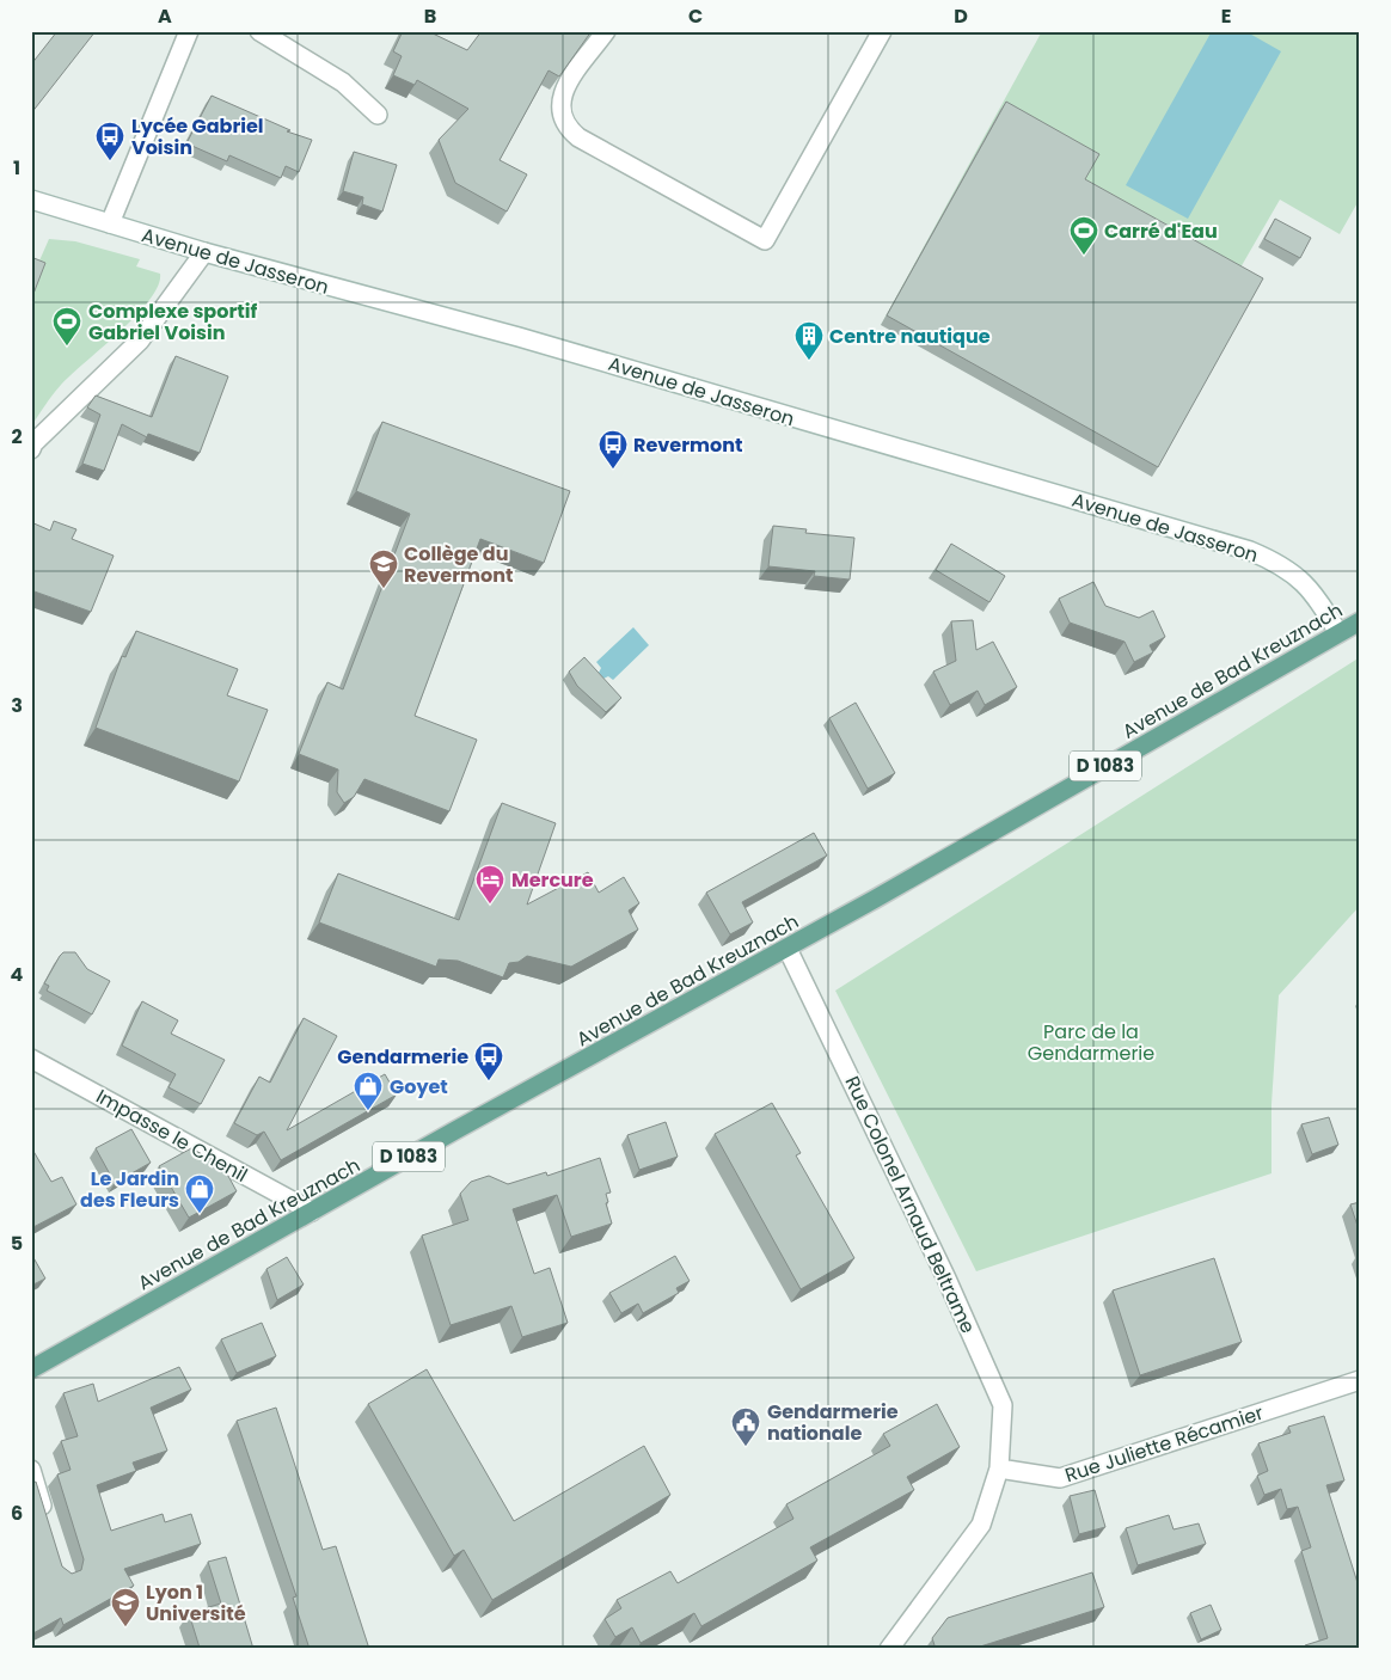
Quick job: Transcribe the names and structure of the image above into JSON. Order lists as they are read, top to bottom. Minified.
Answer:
{"streets":{"main road":["Avenue de Bad Kreuznach","D 1083"],"street":["Avenue de Jasseron","Impasse le Chenil","Rue Colonel Arnaud Beltrame","Rue Juliette Récamier"]},"crossings":[["Avenue de Jasseron","Avenue de Bad Kreuznach"],["Avenue de Bad Kreuznach","Impasse le Chenil"],["Avenue de Bad Kreuznach","Rue Colonel Arnaud Beltrame"],["Rue Colonel Arnaud Beltrame","Rue Juliette Récamier"]],"parks":["Parc de la Gendarmerie"],"places":{"bus stop":["Lycée Gabriel Voisin","Revermont","Gendarmerie"],"sports":["Carré d'Eau","Complexe sportif Gabriel Voisin"],"building":["Centre nautique"],"school or university":["Collège du Revermont","Lyon 1 Université"],"hotel":["Mercure"],"shop":["Goyet","Le Jardin des Fleurs"],"public building":["Gendarmerie nationale"]},"grid":{"columns":["A","B","C","D","E"],"rows":["1","2","3","4","5","6"]}}
